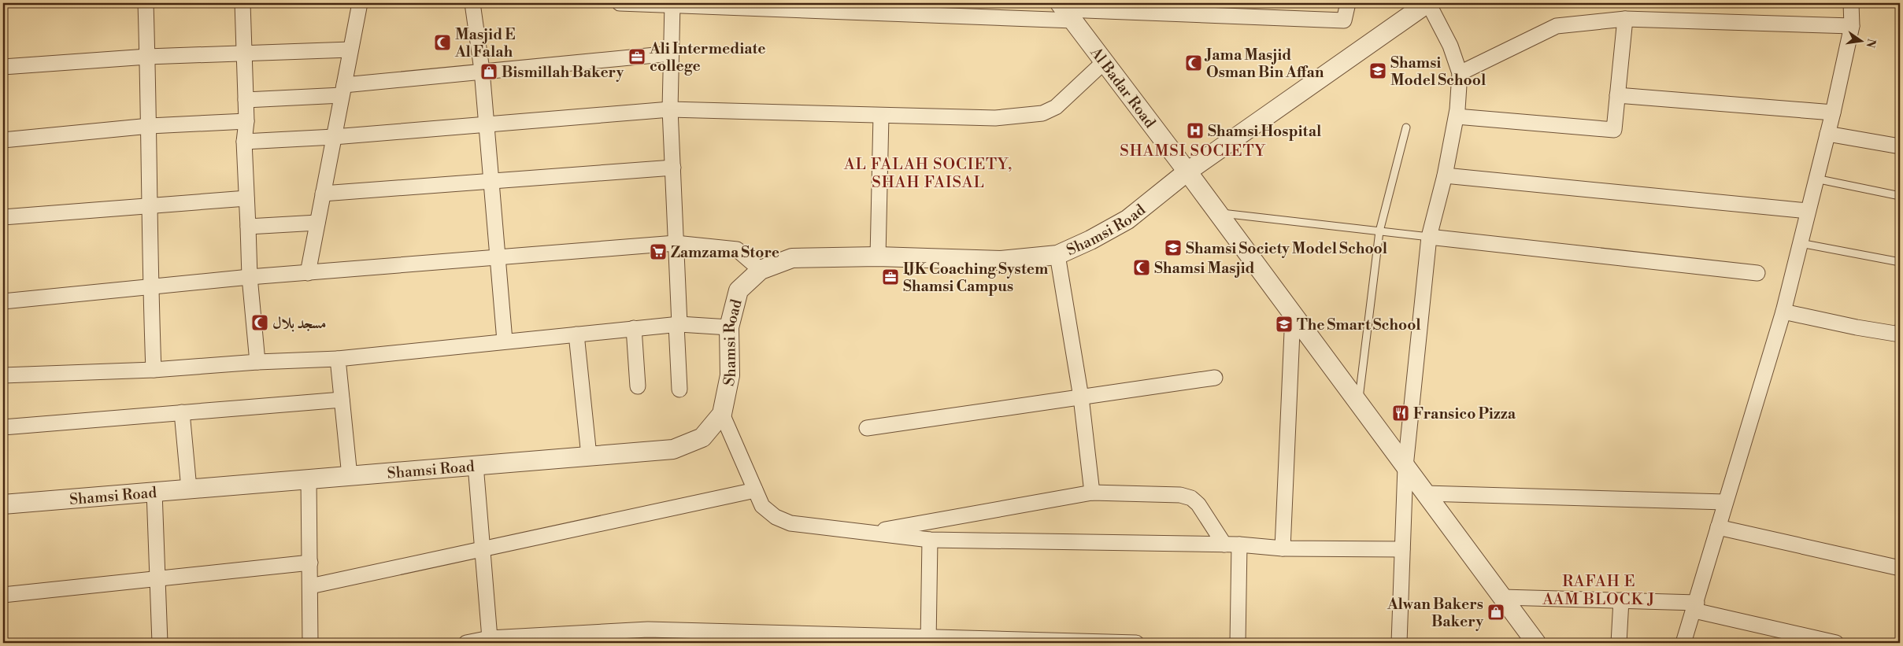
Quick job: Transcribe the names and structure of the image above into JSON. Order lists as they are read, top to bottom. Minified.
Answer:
{"streets":{"street":["Al Badar Road","Shamsi Road"]},"crossings":[["Al Badar Road","Shamsi Road"]],"districts":["SHAMSI SOCIETY","AL FALAH SOCIETY, SHAH FAISAL","RAFAH E AAM BLOCK J"],"places":{"mosque":["Masjid E Al Falah","Jama Masjid Osman Bin Affan","Shamsi Masjid","مسجد بلال"],"office":["Ali Intermediate college","IJK Coaching System Shamsi Campus"],"school or university":["Shamsi Model School","Shamsi Society Model School","The Smart School"],"shop":["Bismillah Bakery","Alwan Bakers Bakery"],"hospital":["Shamsi Hospital"],"supermarket":["Zamzama Store"],"restaurant":["Fransico Pizza"]},"north":"right"}
